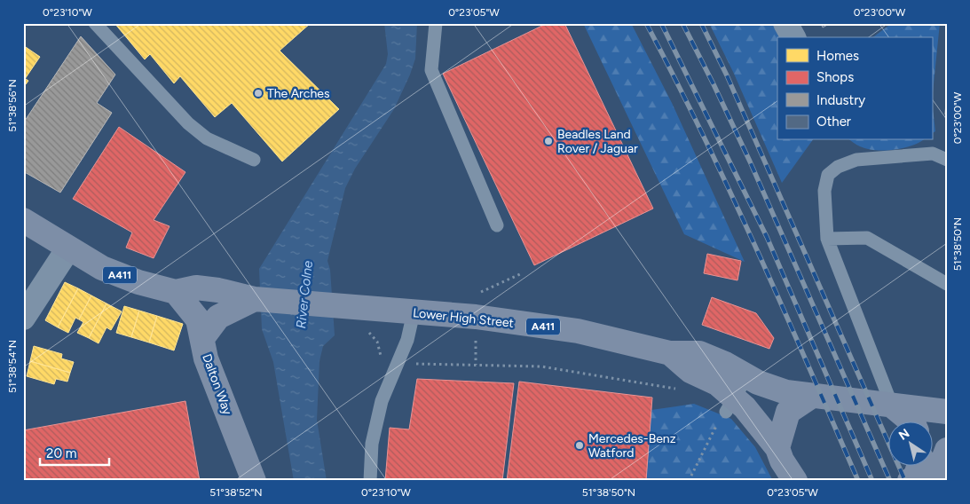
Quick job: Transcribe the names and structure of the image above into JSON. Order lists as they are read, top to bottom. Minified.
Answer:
{"streets":{"main road":["A411","Lower High Street","Dalton Way"]},"crossings":[["Lower High Street","Dalton Way"]],"water":["River Colne"],"places":["The Arches","Beadles Land Rover / Jaguar","Mercedes-Benz Watford"],"legend":["Homes","Shops","Industry","Other"],"scale_bar":"20 m","north":"top left","coordinates":["0°23'10\"W","0°23'05\"W","0°23'00\"W","51°38'56\"N","51°38'50\"N","51°38'54\"N","51°38'52\"N"]}
